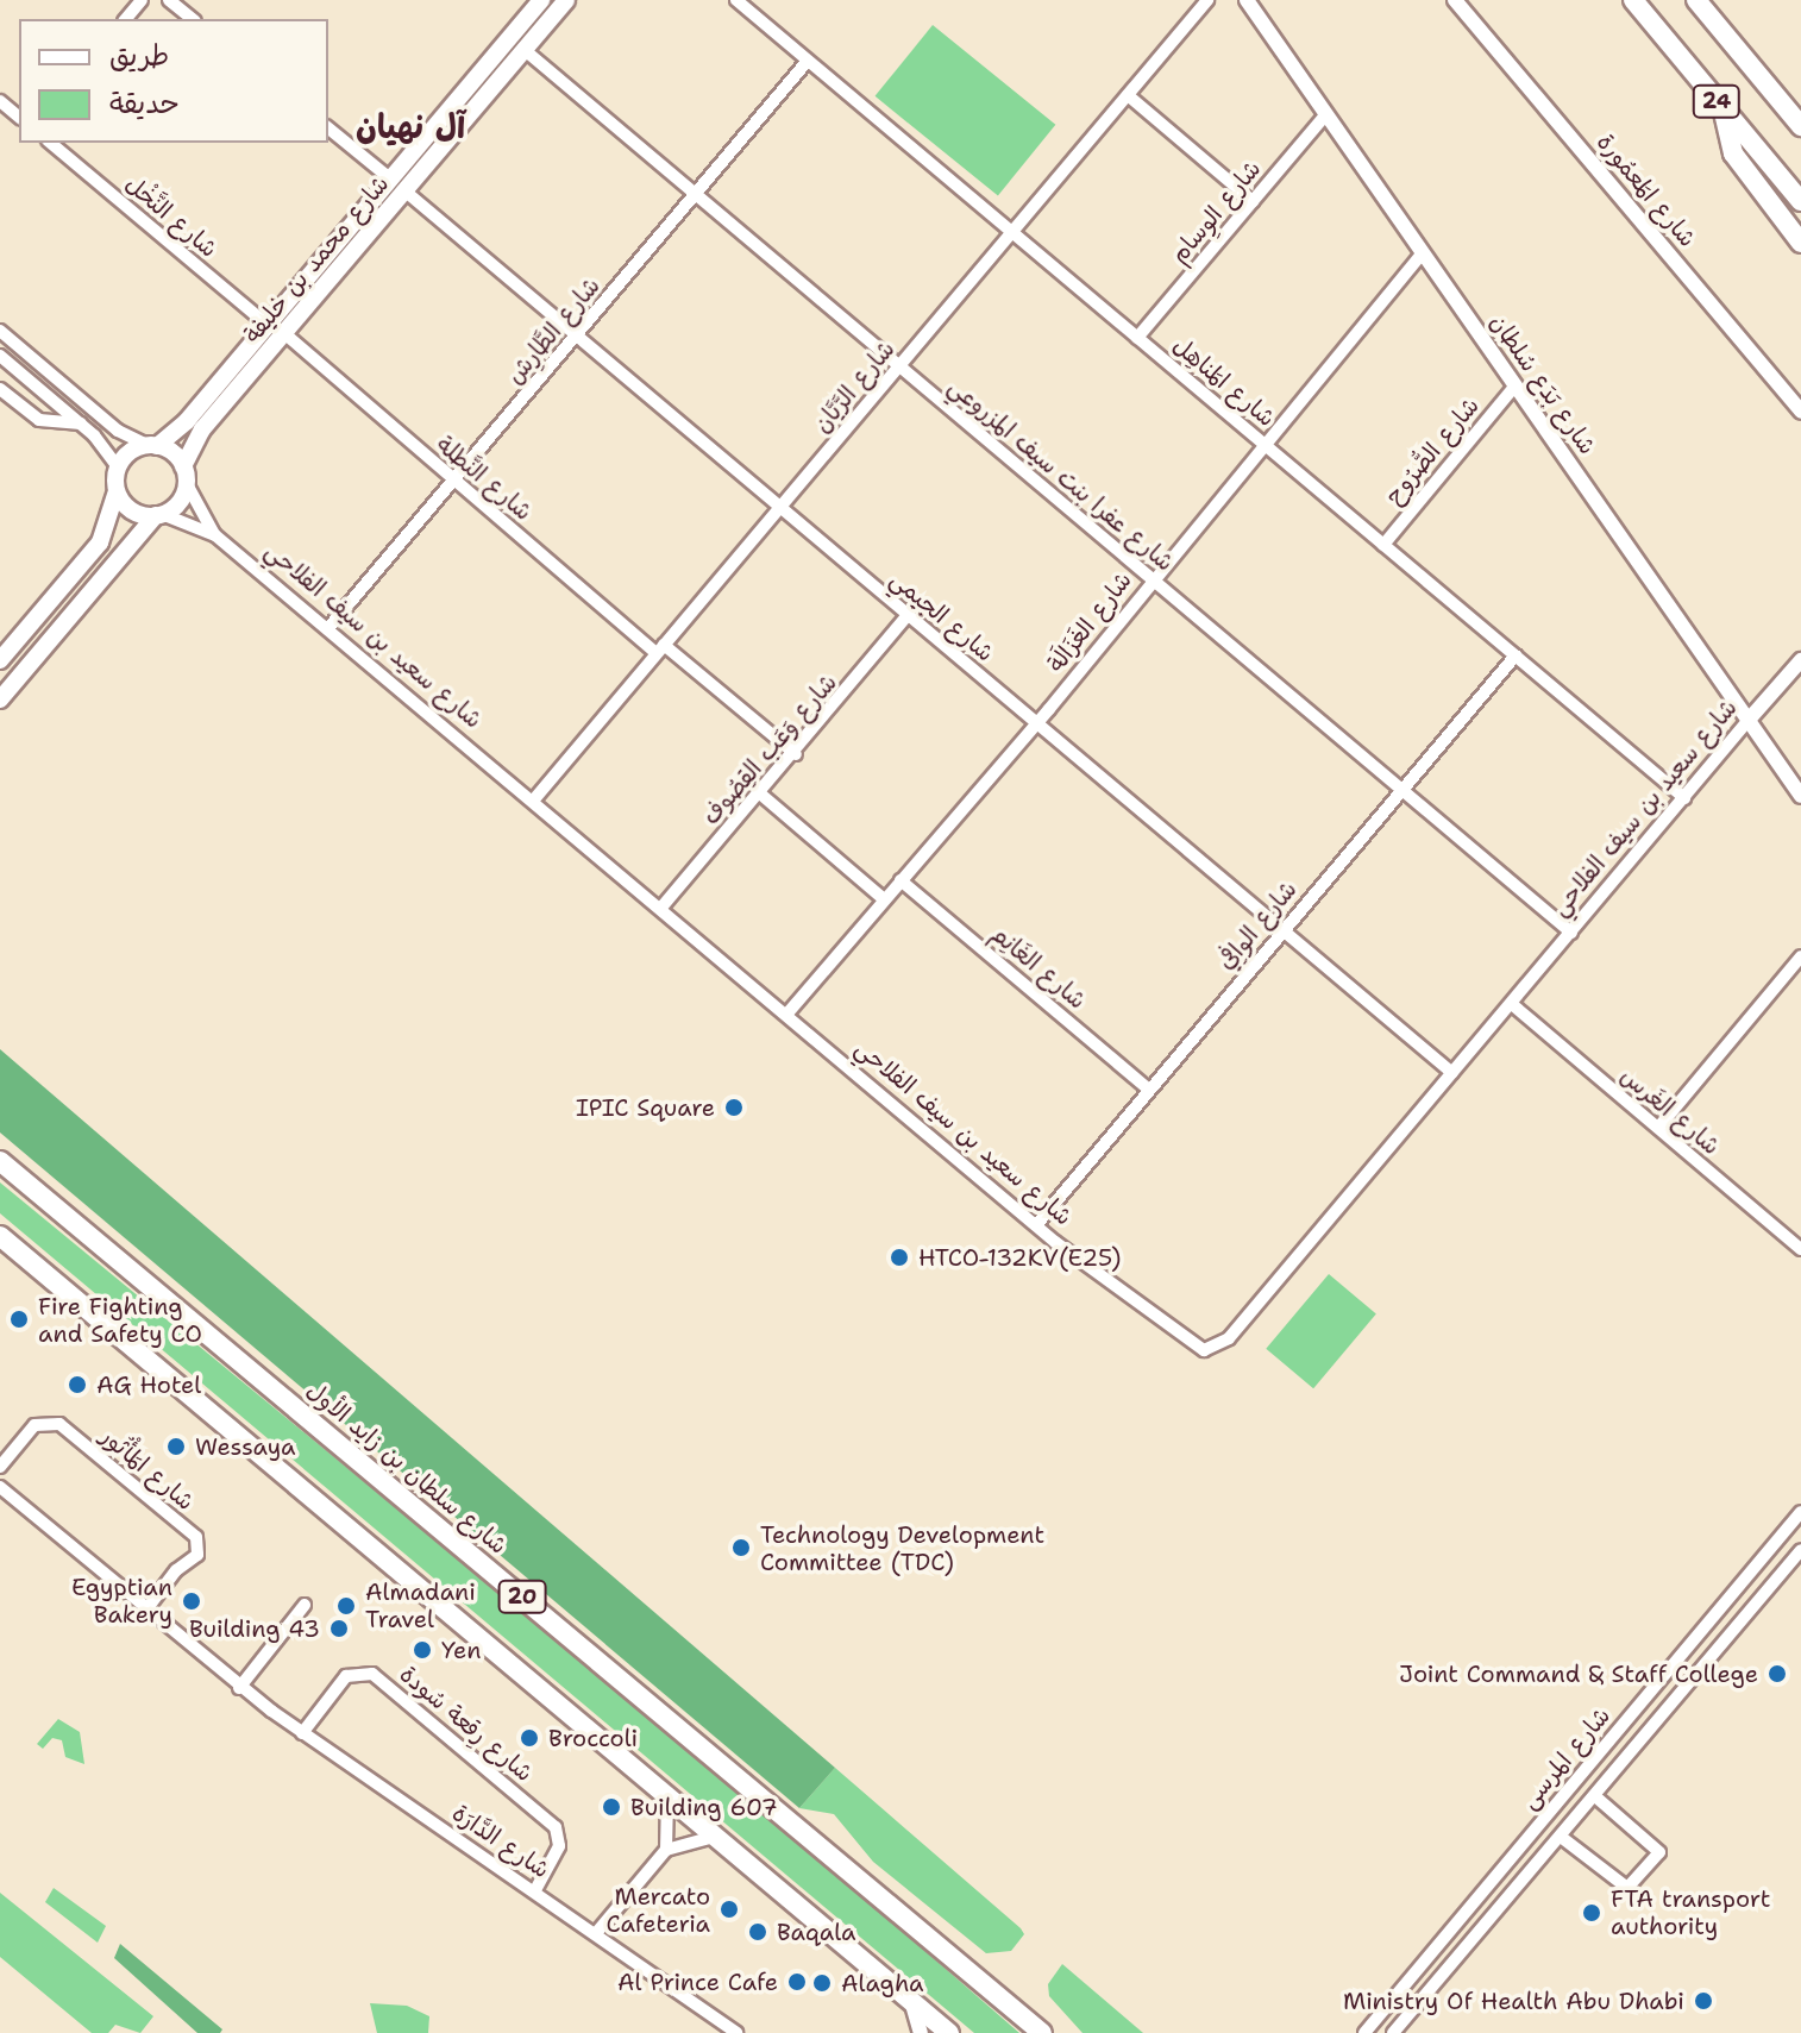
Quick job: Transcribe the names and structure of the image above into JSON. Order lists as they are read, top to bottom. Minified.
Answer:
{"streets":{"main road":["24","شارع محمد بن خليفة","شارع سلطان بن زايد الأول","20"],"street":["شارع المَعمُورة","شارع الوِسام","شارع النَّخْل","شارع الطَّارِش","شارع المَناهِل","شارع بَدَع سُلطان","شارع الرَّيَّان","شارع الصُّرُوح","شارع عفرا بنت سيف المزروعي","شارع النَّطلة","شارع الجيمي","شارع الغَزَالَة","شارع سعيد بن سيف الفلاحي","شارع وَعَب القِصُوف","شارع الوافِي","شارع الغَانِم","شارع الغَرس","شارع المَأْثُور","شارع رِقعة سُودة","شارع المرسى","شارع الدَّارَة"]},"crossings":[["شارع الوِسام","شارع المَناهِل"],["شارع الوِسام","شارع بَدَع سُلطان"],["شارع النَّخْل","شارع محمد بن خليفة"],["شارع محمد بن خليفة","شارع عفرا بنت سيف المزروعي"],["شارع محمد بن خليفة","شارع النَّطلة"],["شارع محمد بن خليفة","شارع الجيمي"],["شارع محمد بن خليفة","شارع سعيد بن سيف الفلاحي"],["شارع الطَّارِش","شارع المَناهِل"],["شارع الطَّارِش","شارع عفرا بنت سيف المزروعي"],["شارع الطَّارِش","شارع النَّطلة"],["شارع الطَّارِش","شارع الجيمي"],["شارع الطَّارِش","شارع سعيد بن سيف الفلاحي"],["شارع المَناهِل","شارع الرَّيَّان"],["شارع المَناهِل","شارع الصُّرُوح"],["شارع المَناهِل","شارع الغَزَالَة"],["شارع المَناهِل","شارع سعيد بن سيف الفلاحي"],["شارع المَناهِل","شارع الوافِي"],["شارع بَدَع سُلطان","شارع الصُّرُوح"],["شارع بَدَع سُلطان","شارع الغَزَالَة"],["شارع بَدَع سُلطان","شارع سعيد بن سيف الفلاحي"],["شارع الرَّيَّان","شارع عفرا بنت سيف المزروعي"],["شارع الرَّيَّان","شارع النَّطلة"],["شارع الرَّيَّان","شارع الجيمي"],["شارع الرَّيَّان","شارع سعيد بن سيف الفلاحي"],["شارع عفرا بنت سيف المزروعي","شارع الغَزَالَة"],["شارع عفرا بنت سيف المزروعي","شارع سعيد بن سيف الفلاحي"],["شارع عفرا بنت سيف المزروعي","شارع الوافِي"],["شارع النَّطلة","شارع وَعَب القِصُوف"],["شارع الجيمي","شارع الغَزَالَة"],["شارع الجيمي","شارع سعيد بن سيف الفلاحي"],["شارع الجيمي","شارع وَعَب القِصُوف"],["شارع الجيمي","شارع الوافِي"],["شارع الغَزَالَة","شارع سعيد بن سيف الفلاحي"],["شارع الغَزَالَة","شارع الغَانِم"],["شارع سعيد بن سيف الفلاحي","شارع وَعَب القِصُوف"],["شارع سعيد بن سيف الفلاحي","شارع الوافِي"],["شارع سعيد بن سيف الفلاحي","شارع الغَرس"],["شارع الوافِي","شارع الغَانِم"],["شارع المَأْثُور","شارع الدَّارَة"],["شارع رِقعة سُودة","شارع الدَّارَة"]],"districts":["آل نهيان"],"places":["IPIC Square","HTCO-132KV(E25)","Fire Fighting and Safety CO","AG Hotel","Wessaya","Technology Development Committee (TDC)","Egyptian Bakery","Almadani Travel","Building 43","Yen","Joint Command & Staff College","Broccoli","Building 607","Mercato Cafeteria","FTA transport authority","Baqala","Al Prince Cafe","Alagha","Ministry Of Health Abu Dhabi"],"legend":["طريق","حديقة"]}
